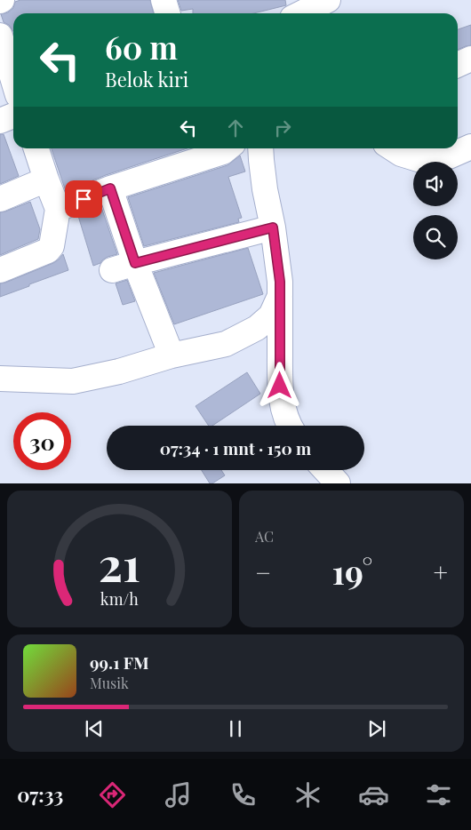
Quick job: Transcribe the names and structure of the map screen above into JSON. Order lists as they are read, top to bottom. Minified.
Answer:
{"page":{"turn":["60 m","Belok kiri"],"limit":"30","trip":"07:34 · 1 mnt · 150 m","tile":"AC","heat":["−","19°","+"],"song":["99.1 FM","Musik"],"tabs":"07:33","gauge":["21","km/h"]}}
